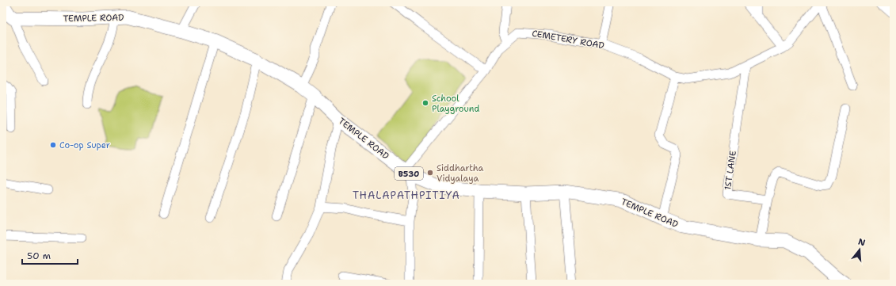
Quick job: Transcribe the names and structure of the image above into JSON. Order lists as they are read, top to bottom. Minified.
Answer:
{"streets":{"main road":["TEMPLE ROAD","B530"],"street":["CEMETERY ROAD","1ST LANE"]},"crossings":[["TEMPLE ROAD","CEMETERY ROAD"],["CEMETERY ROAD","1ST LANE"]],"districts":["THALAPATHPITIYA"],"places":["School Playground","Co-op Super","Siddhartha Vidyalaya"],"scale_bar":"50 m","north":"top"}
